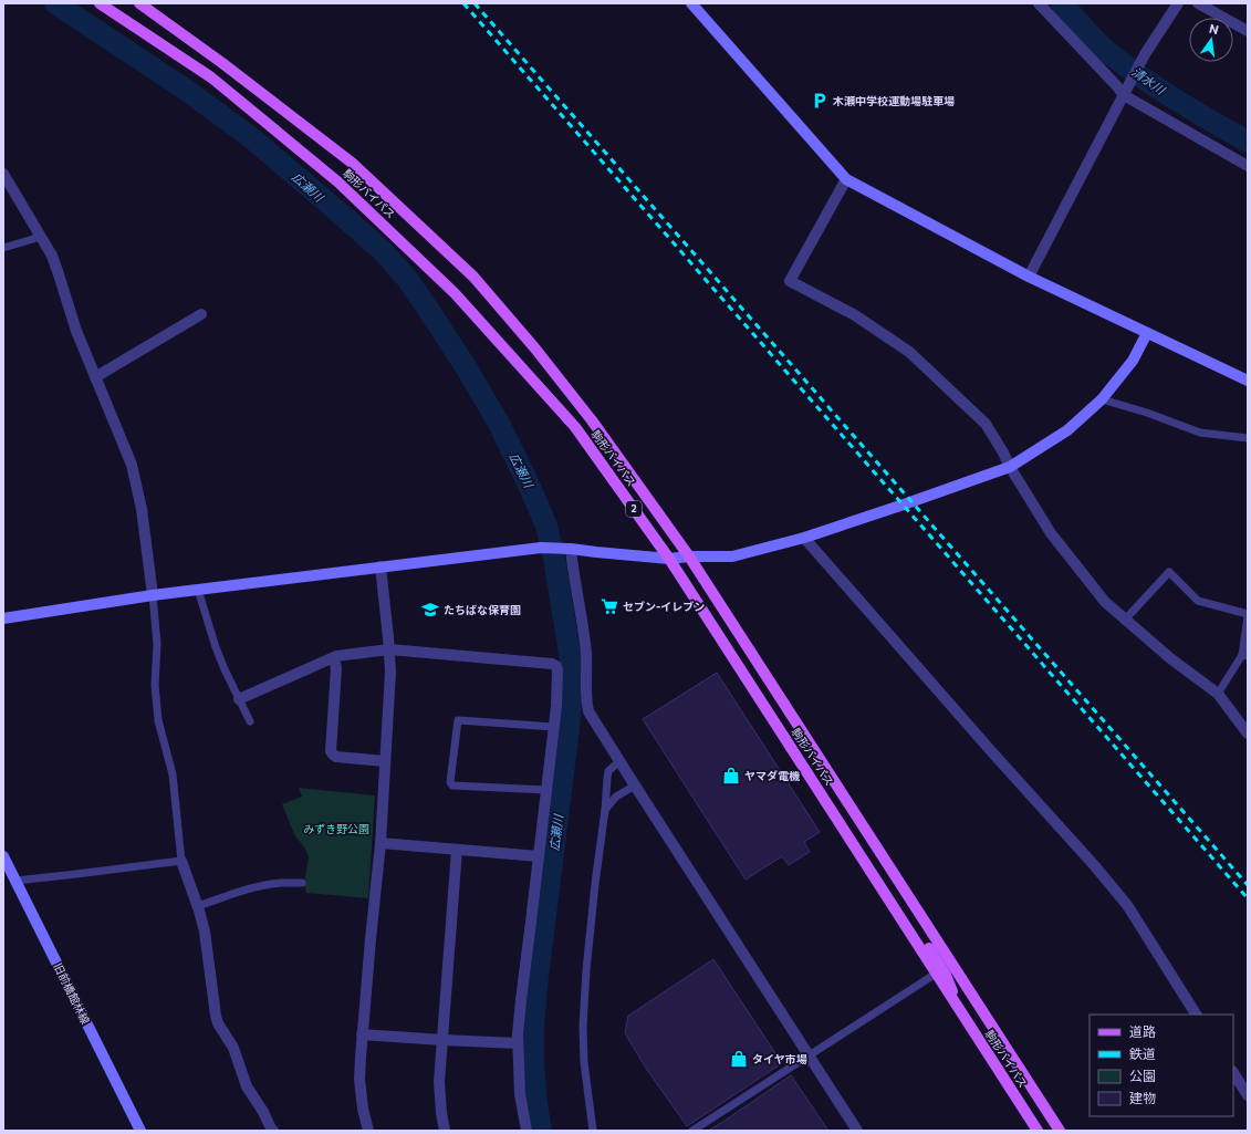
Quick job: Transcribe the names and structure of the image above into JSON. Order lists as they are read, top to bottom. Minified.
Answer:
{"streets":{"main road":["駒形バイパス","2"],"street":["旧前橋館林線"]},"water":["清水川","広瀬川"],"parks":["みずき野公園"],"places":{"parking":["木瀬中学校運動場駐車場"],"supermarket":["セブン-イレブン"],"school or university":["たちばな保育園"],"shop":["ヤマダ電機","タイヤ市場"]},"legend":["道路","鉄道","公園","建物"],"north":"top"}
